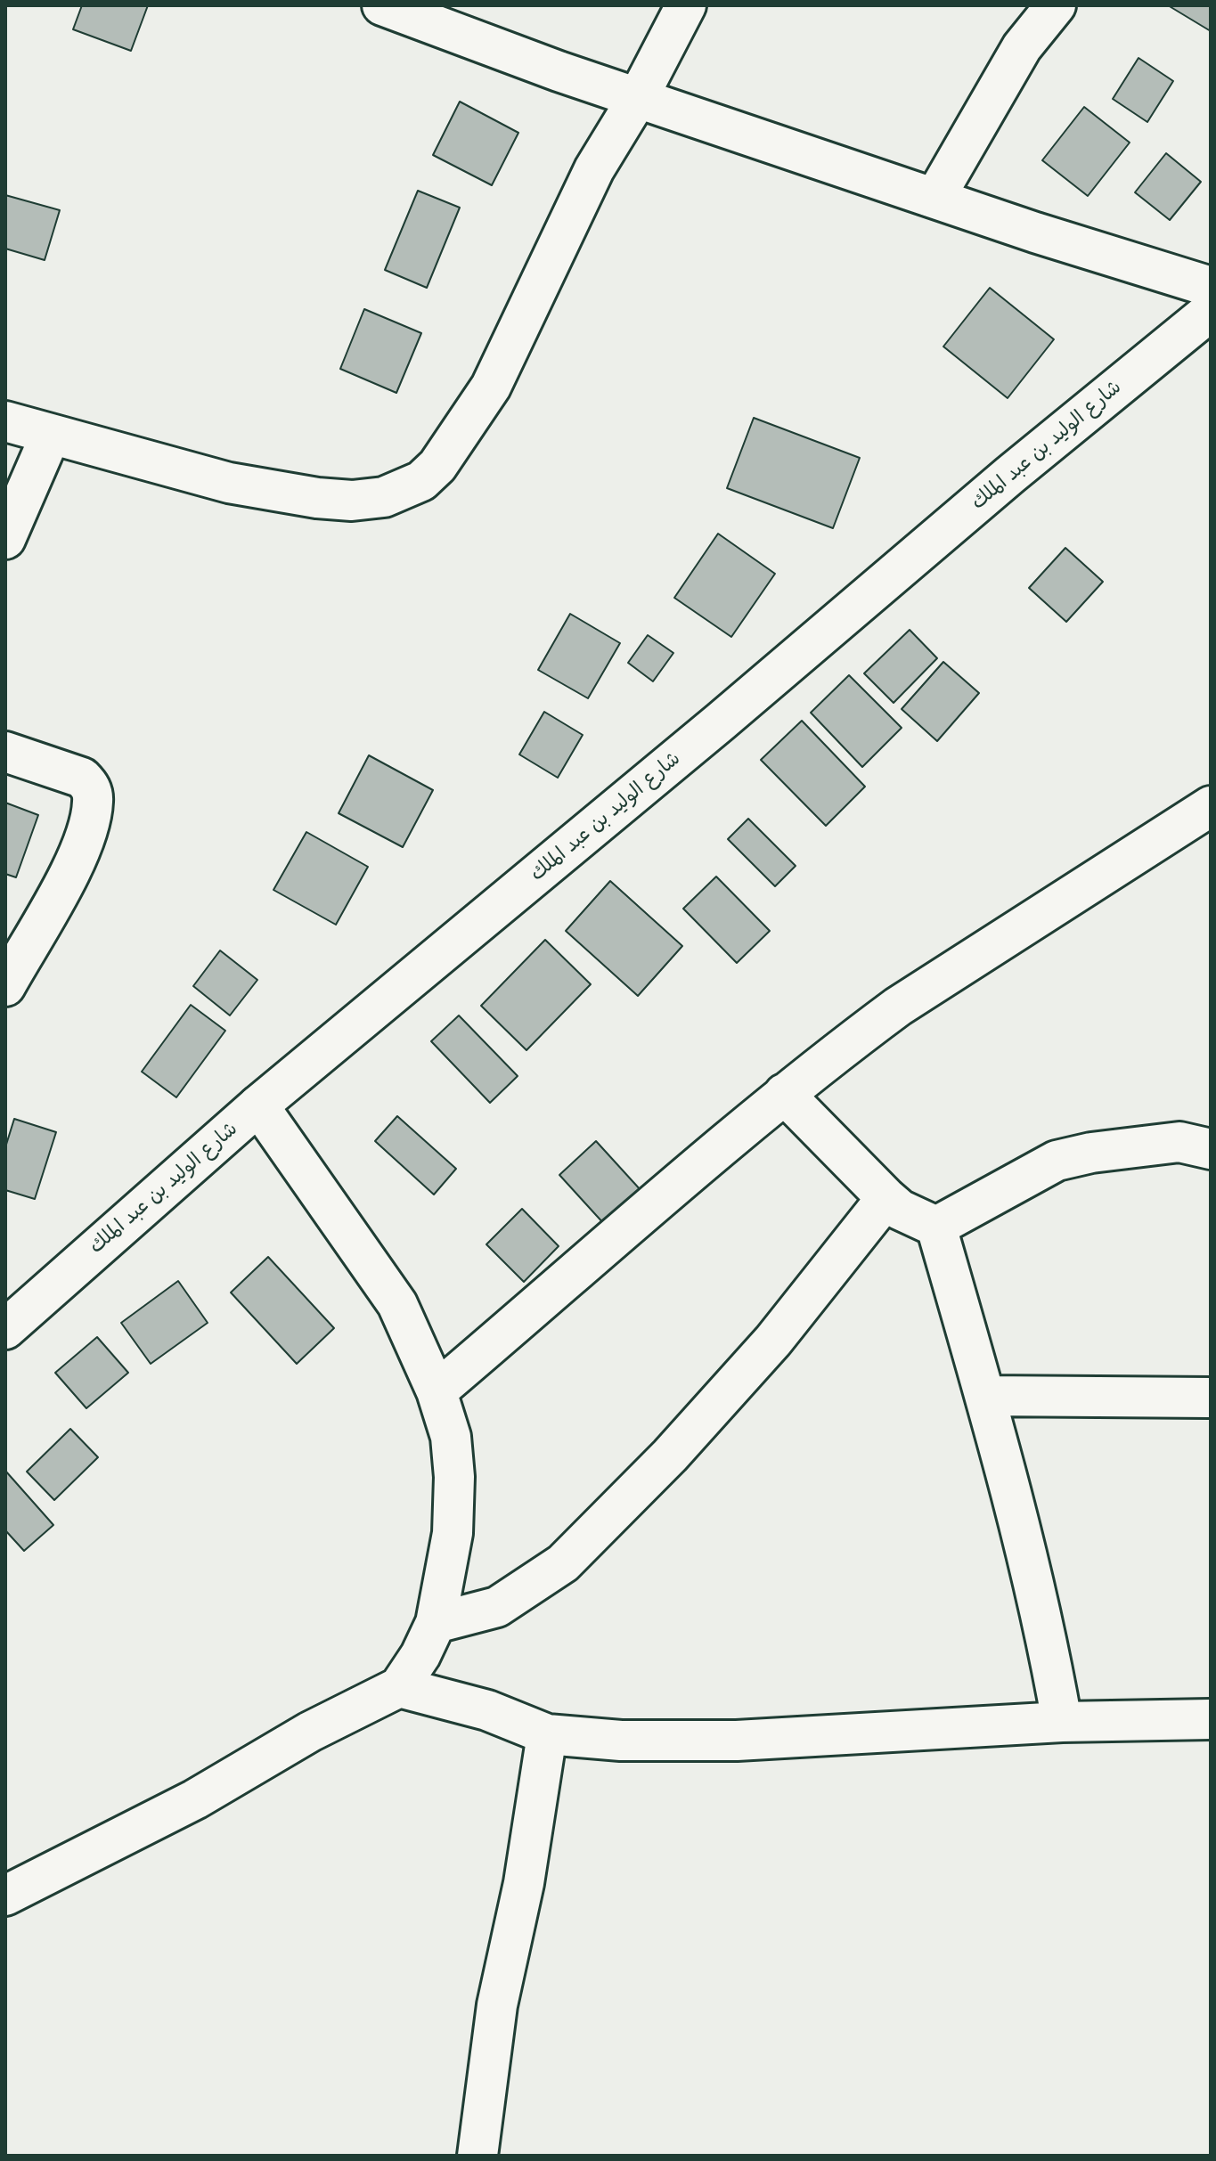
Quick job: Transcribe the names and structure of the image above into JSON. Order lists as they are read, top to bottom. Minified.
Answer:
{"streets":{"street":["شارع الوليد بن عبد الملك"]}}
